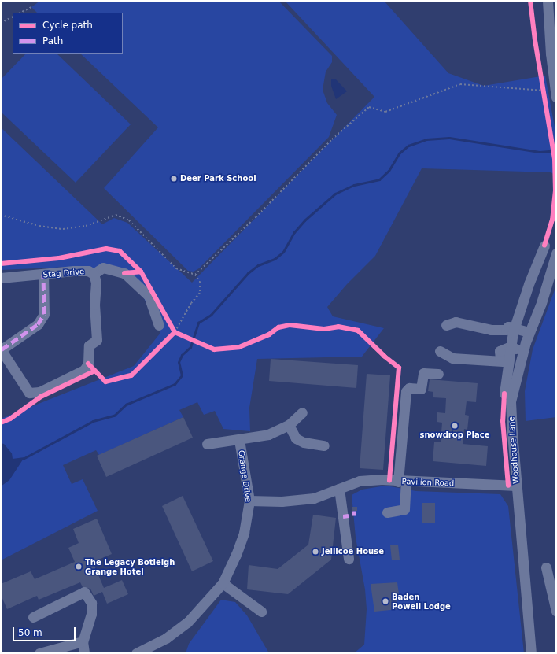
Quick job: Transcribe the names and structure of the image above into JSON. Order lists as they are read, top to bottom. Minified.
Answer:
{"streets":{"street":["Stag Drive","Woodhouse Lane","Grange Drive","Pavilion Road"]},"crossings":[["Woodhouse Lane","Pavilion Road"],["Grange Drive","Pavilion Road"]],"places":["Deer Park School","snowdrop Place","Jellicoe House","The Legacy Botleigh Grange Hotel","Baden Powell Lodge"],"legend":["Cycle path","Path"],"scale_bar":"50 m"}
